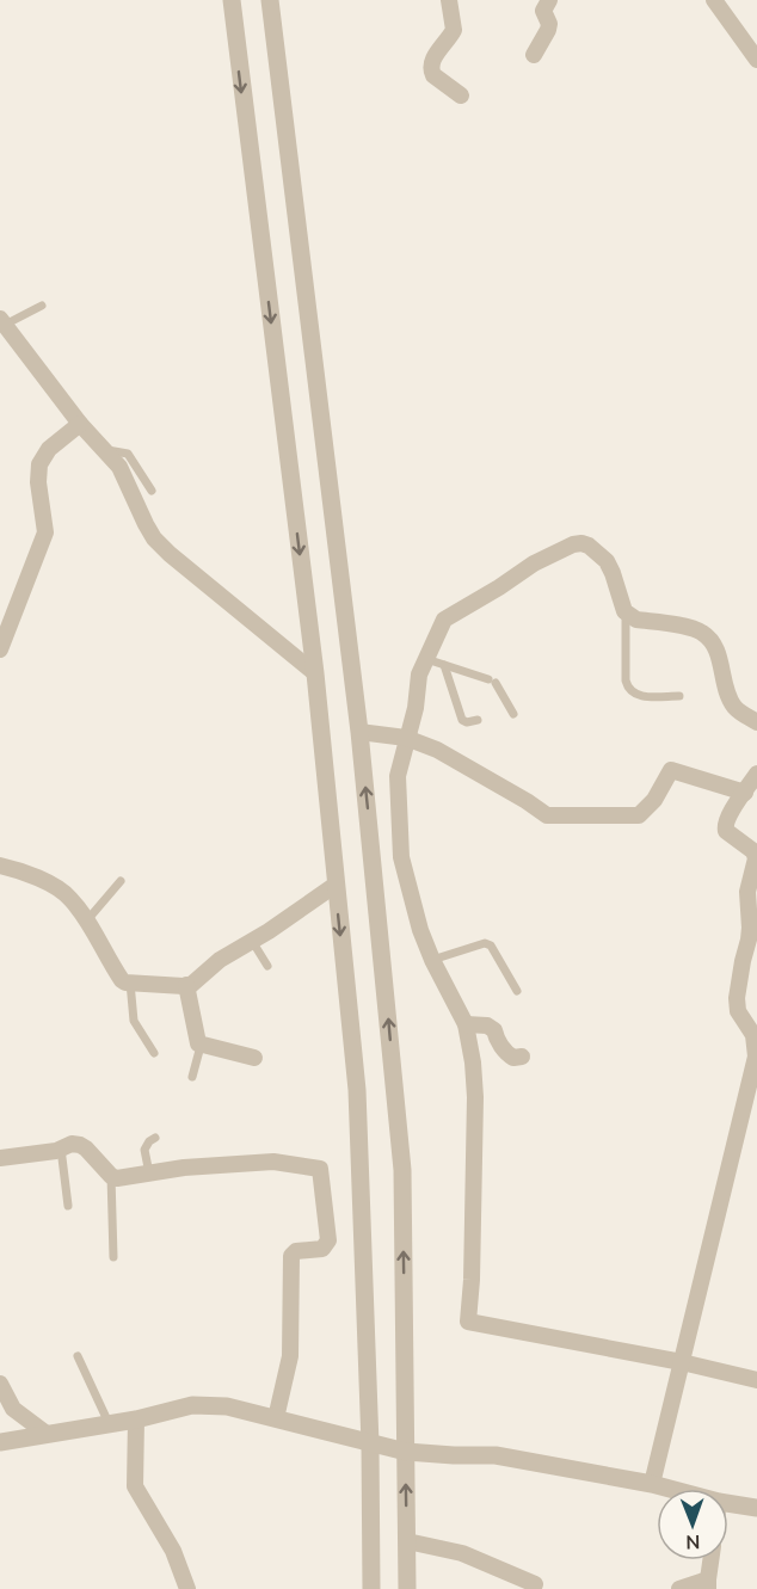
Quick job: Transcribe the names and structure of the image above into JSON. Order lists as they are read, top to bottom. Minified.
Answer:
{"north":"bottom"}
